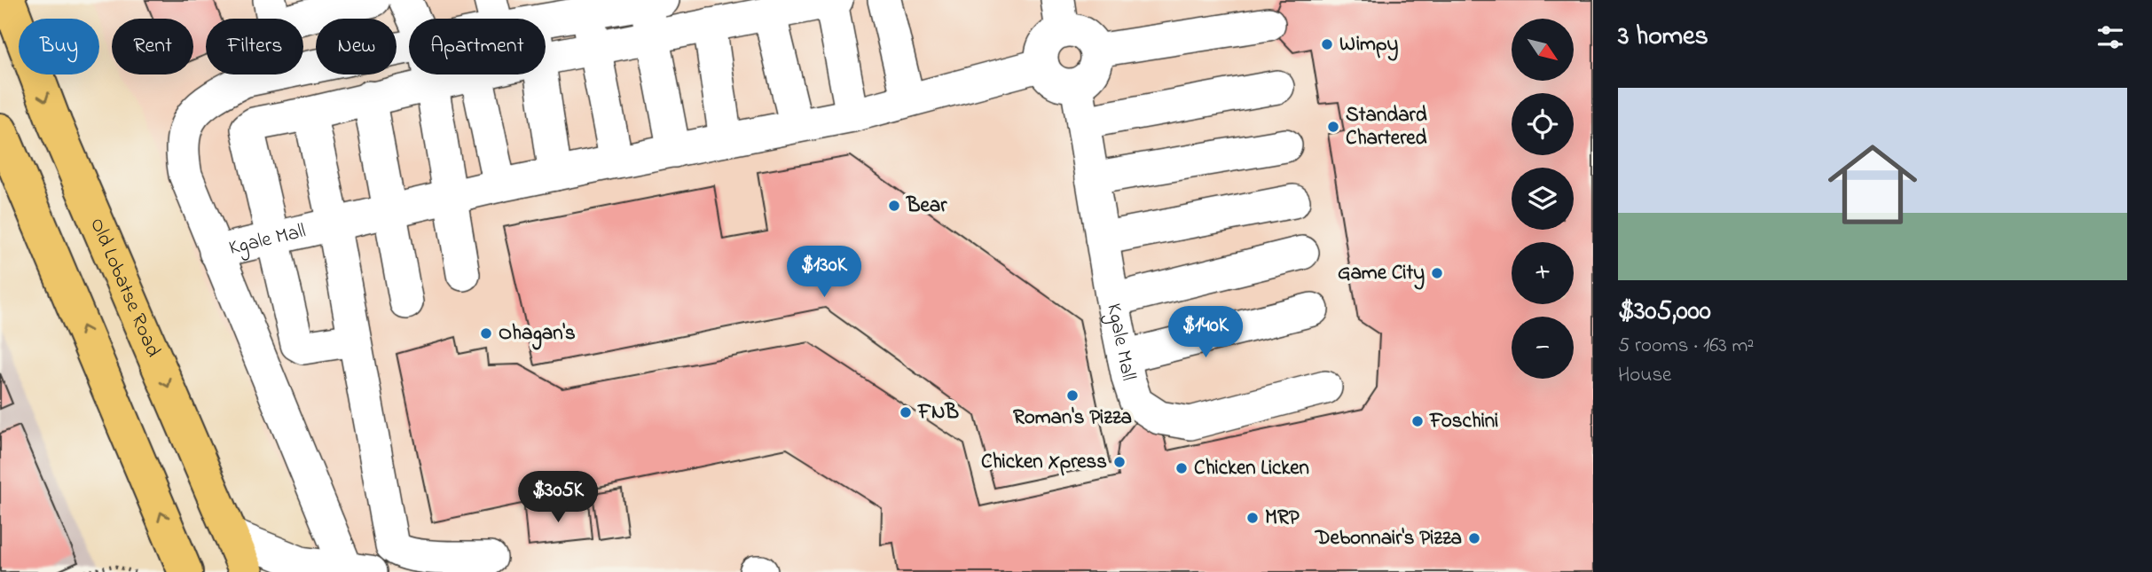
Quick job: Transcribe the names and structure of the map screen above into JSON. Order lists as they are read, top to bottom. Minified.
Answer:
{"streets":{"highway":["Old Lobatse Road"],"lane":["Kgale Mall"]},"crossings":[["Kgale Mall","Old Lobatse Road"]],"places":["Wimpy","Standard Chartered","Bear","Game City","Ohagan's","Roman's Pizza","FNB","Foschini","Chicken Xpress","Chicken Licken","MRP","Debonnair's Pizza"],"north":"bottom right","page":{"heading":"3 homes","map_buttons":["+","−"],"chip":["Buy","Rent","Filters","New","Apartment"],"list":[{"name":"$305,000","note":"5 rooms · 163 m² · House"}],"price":["$130K","$140K","$305K"]}}
